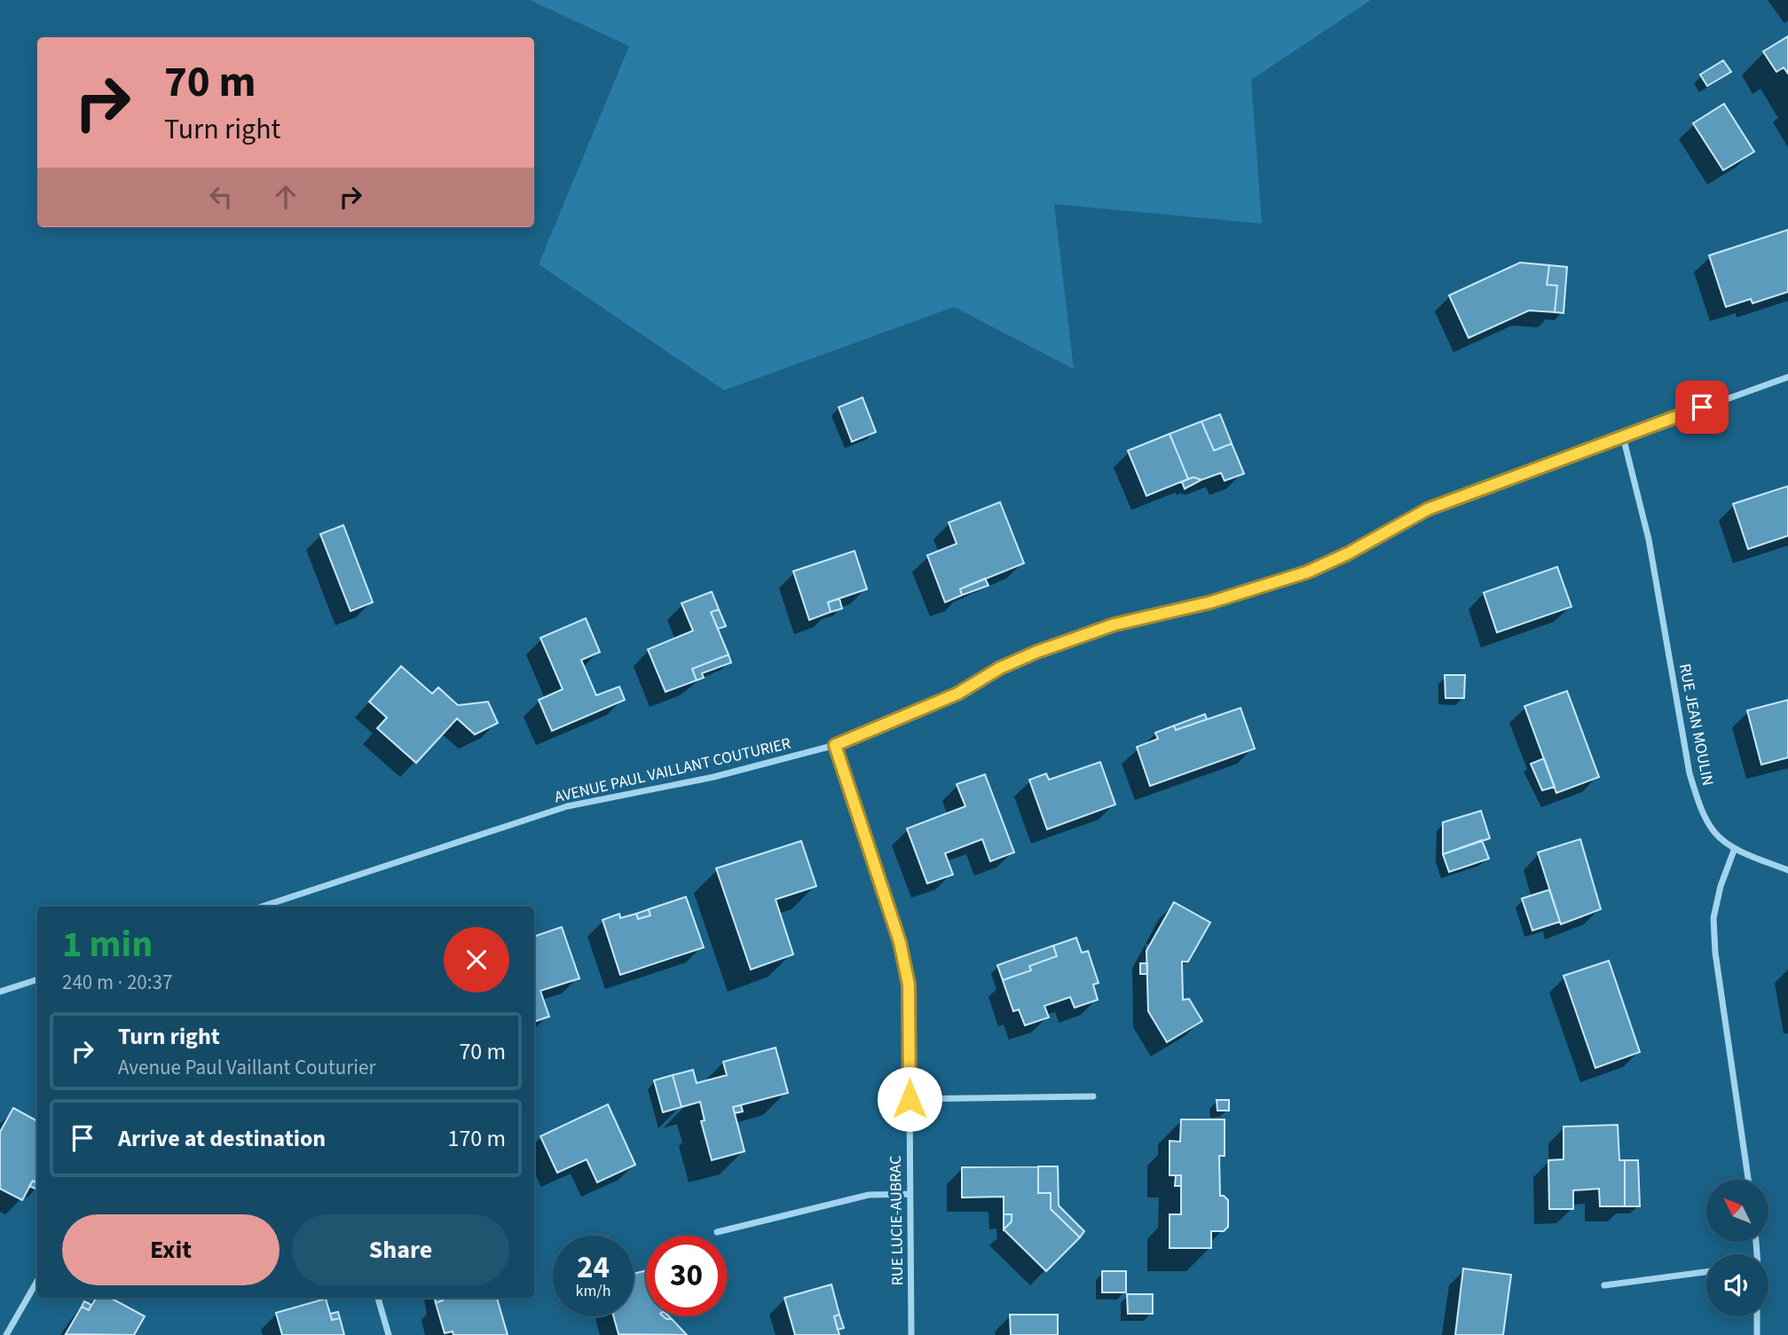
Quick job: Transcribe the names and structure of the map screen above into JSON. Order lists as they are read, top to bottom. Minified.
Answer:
{"streets":{"street":["RUE JEAN MOULIN","AVENUE PAUL VAILLANT COUTURIER","RUE LUCIE-AUBRAC"]},"crossings":[["RUE JEAN MOULIN","AVENUE PAUL VAILLANT COUTURIER"],["AVENUE PAUL VAILLANT COUTURIER","RUE LUCIE-AUBRAC"]],"north":"top left","page":{"turn":["70 m","Turn right"],"heading":["1 min","240 m · 20:37"],"list":[{"name":"Turn right","note":"Avenue Paul Vaillant Couturier","value":"70 m"},{"name":"Arrive at destination","value":"170 m"}],"buttons":["Exit","Share"],"speed":"24 km/h","limit":"30"}}
